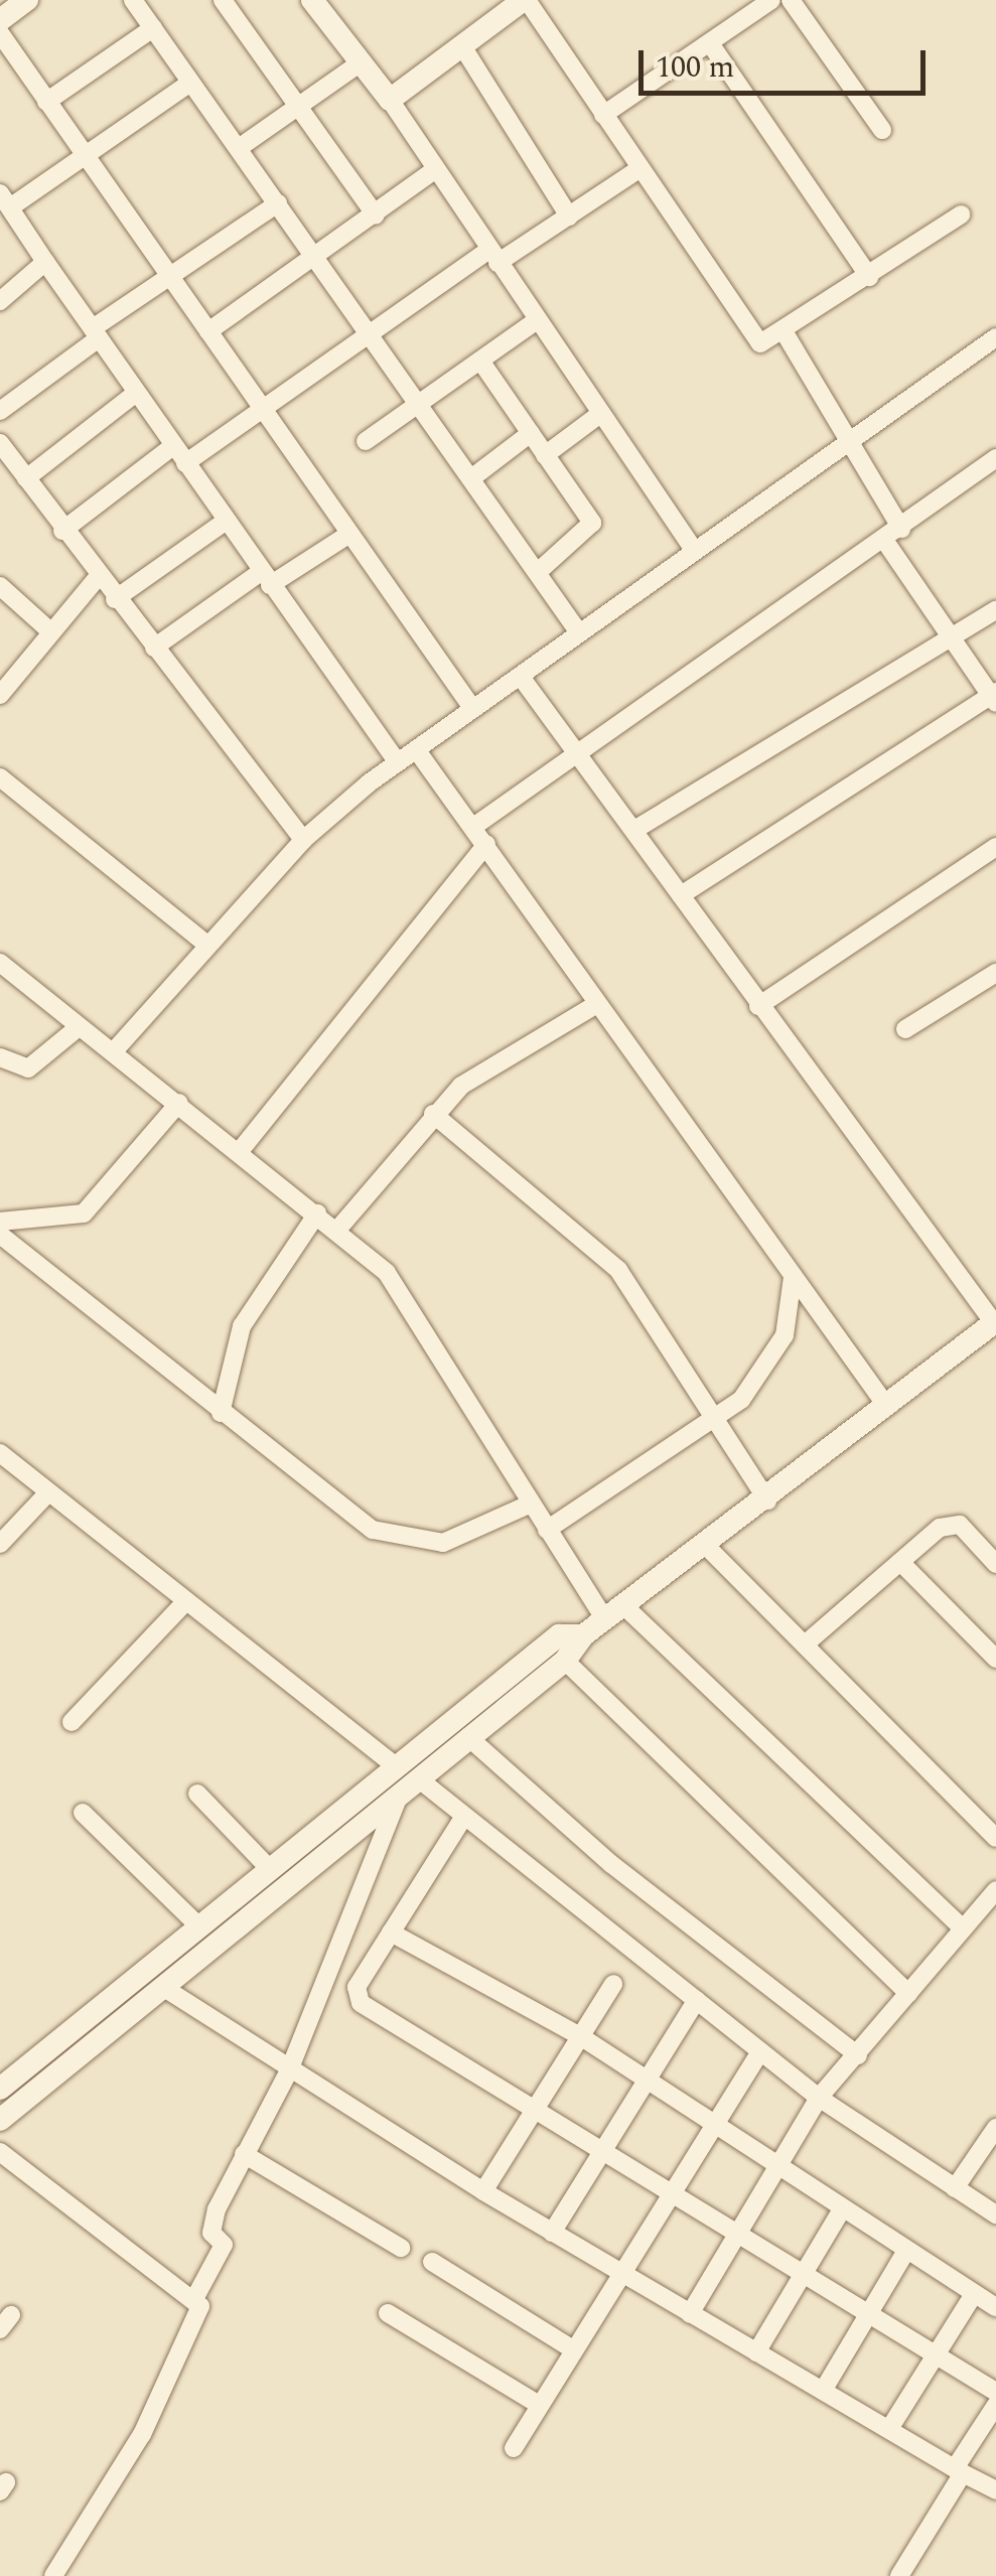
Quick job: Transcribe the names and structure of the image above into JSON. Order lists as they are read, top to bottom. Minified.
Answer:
{"scale_bar":"100 m"}
